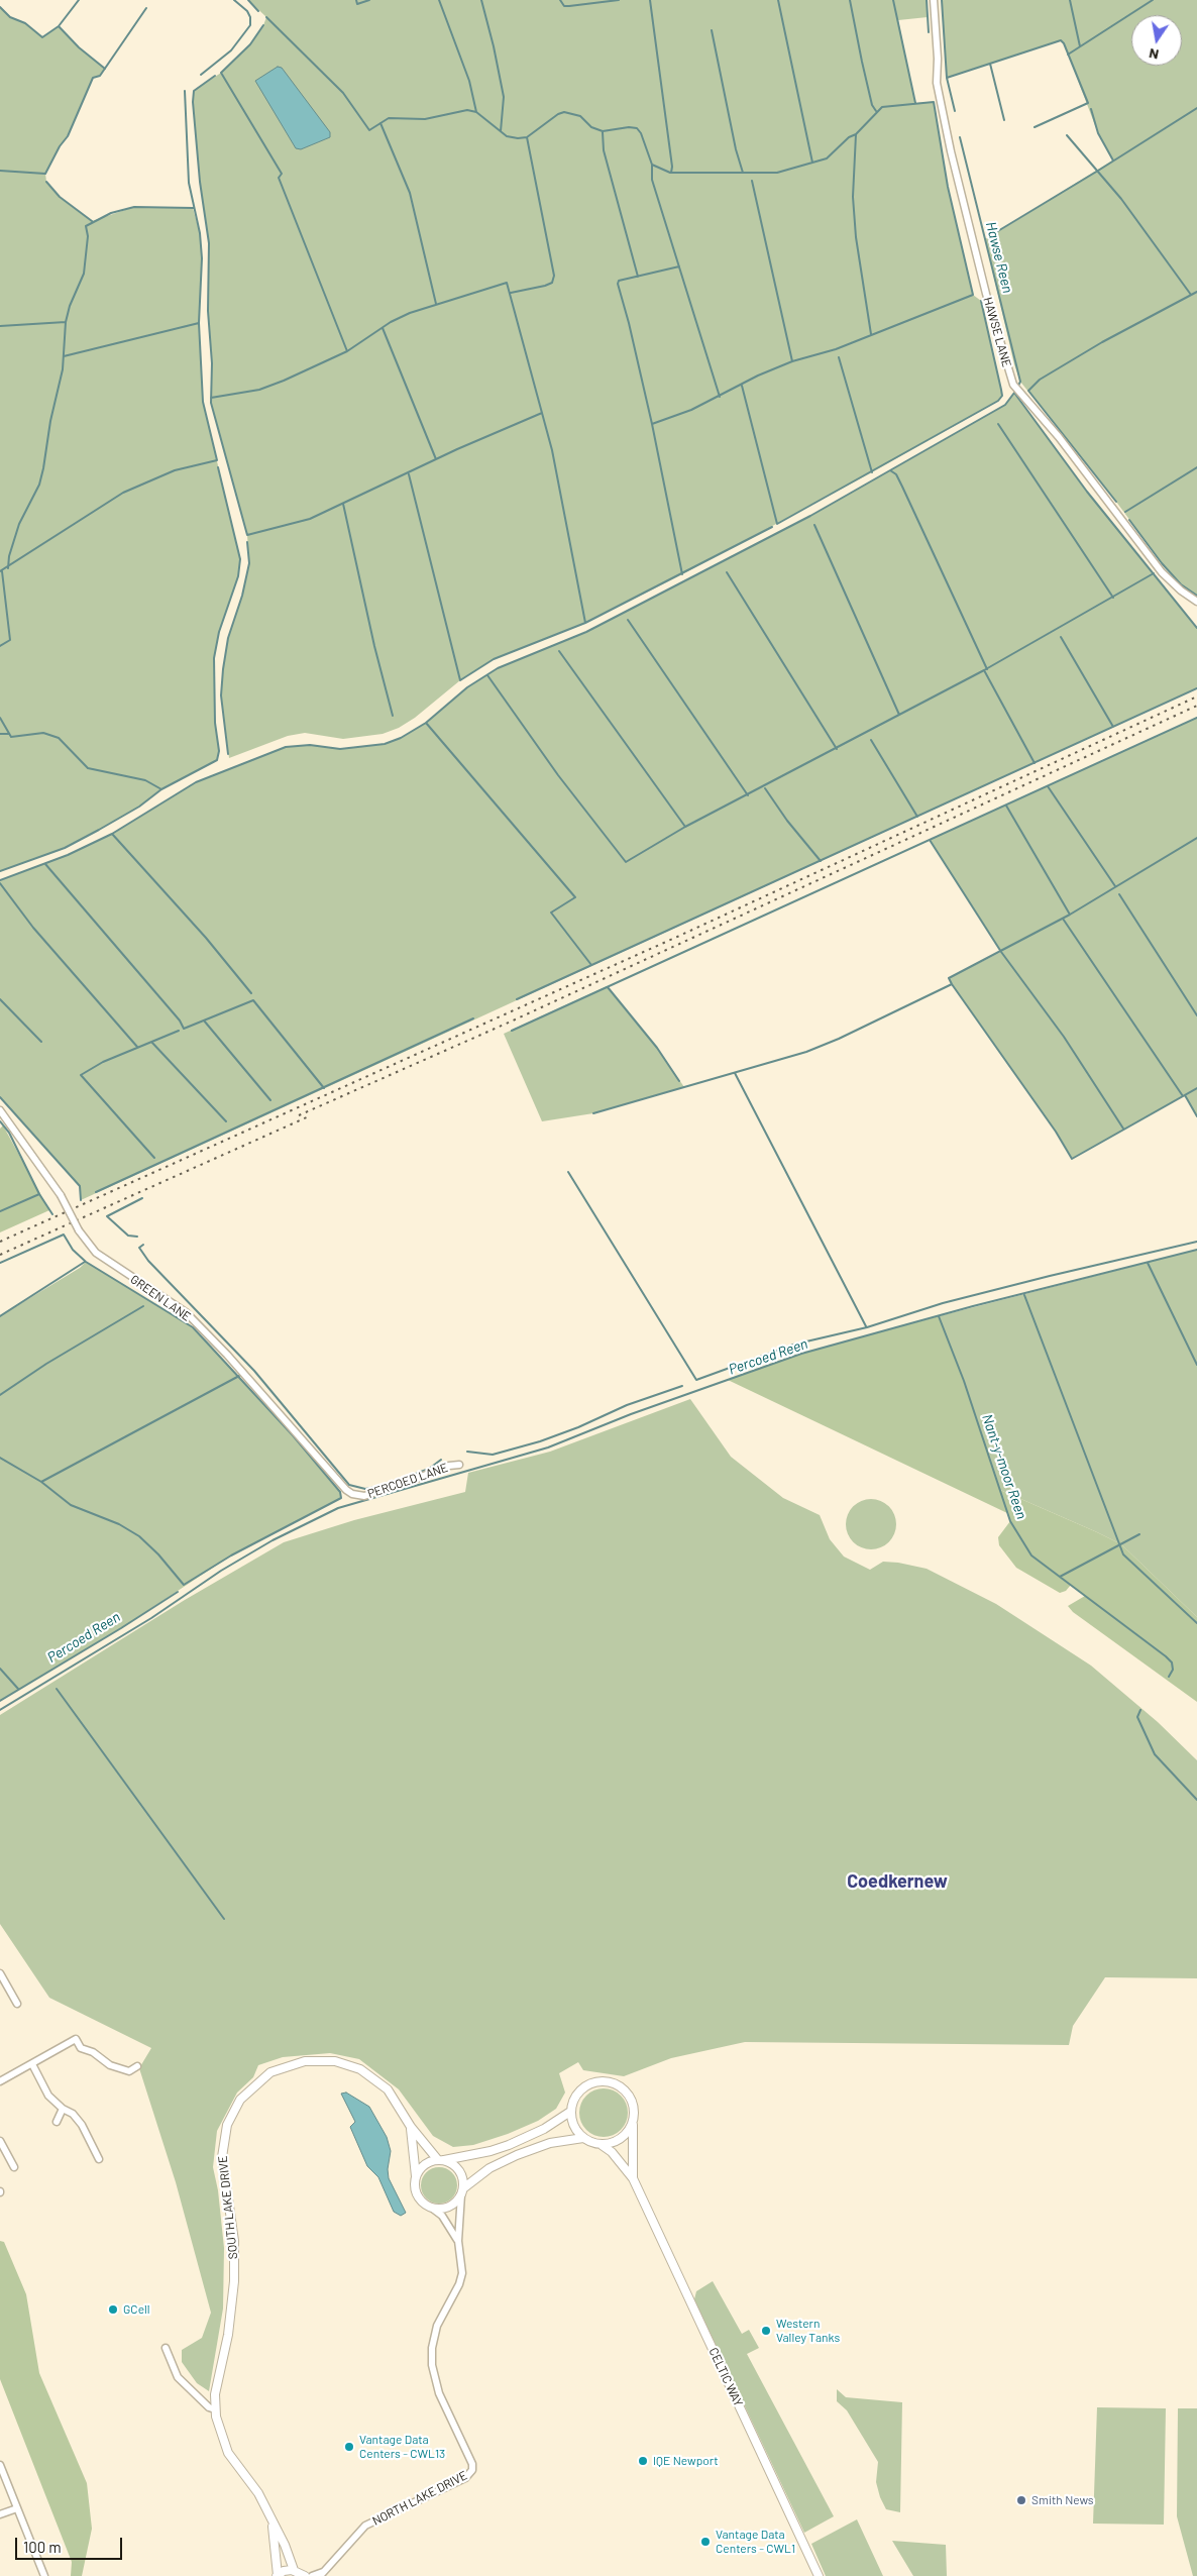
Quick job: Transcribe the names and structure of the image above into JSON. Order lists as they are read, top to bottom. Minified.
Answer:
{"streets":{"street":["HAWSE LANE","GREEN LANE","PERCOED LANE","SOUTH LAKE DRIVE","CELTIC WAY","NORTH LAKE DRIVE"]},"crossings":[["GREEN LANE","PERCOED LANE"],["SOUTH LAKE DRIVE","CELTIC WAY"],["SOUTH LAKE DRIVE","NORTH LAKE DRIVE"],["CELTIC WAY","NORTH LAKE DRIVE"]],"districts":["Coedkernew"],"water":["Hawse Reen","Percoed Reen","Nant-y-moor Reen"],"places":["GCell","Western Valley Tanks","Vantage Data Centers - CWL13","IQE Newport","Smith News","Vantage Data Centers - CWL1"],"scale_bar":"100 m","north":"bottom"}
